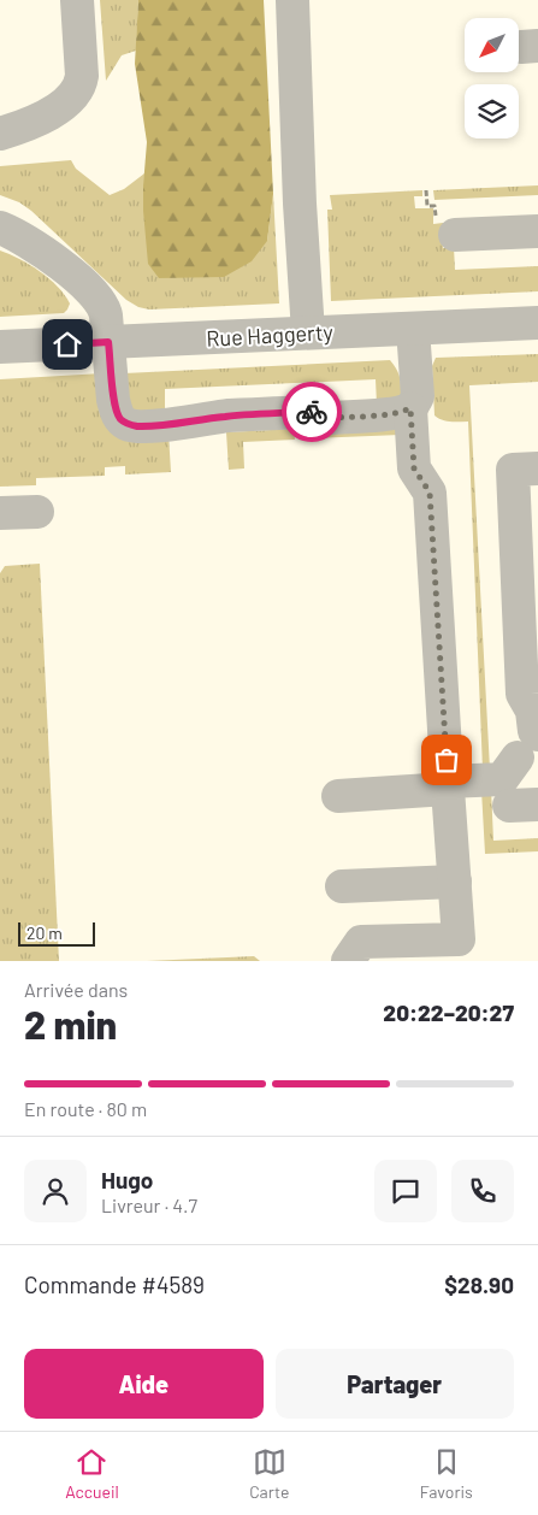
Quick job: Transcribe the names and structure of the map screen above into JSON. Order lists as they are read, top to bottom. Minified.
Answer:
{"streets":{"street":["Rue Haggerty"]},"scale_bar":"20 m","north":"bottom left","page":{"scale":"20 m","heading":["2 min","Arrivée dans","20:22–20:27"],"panel":["Hugo","Livreur · 4.7","Commande #4589","$28.90"],"bar":"En route · 80 m","buttons":["Aide","Partager"],"tabs":["Accueil","Carte","Favoris"]}}
